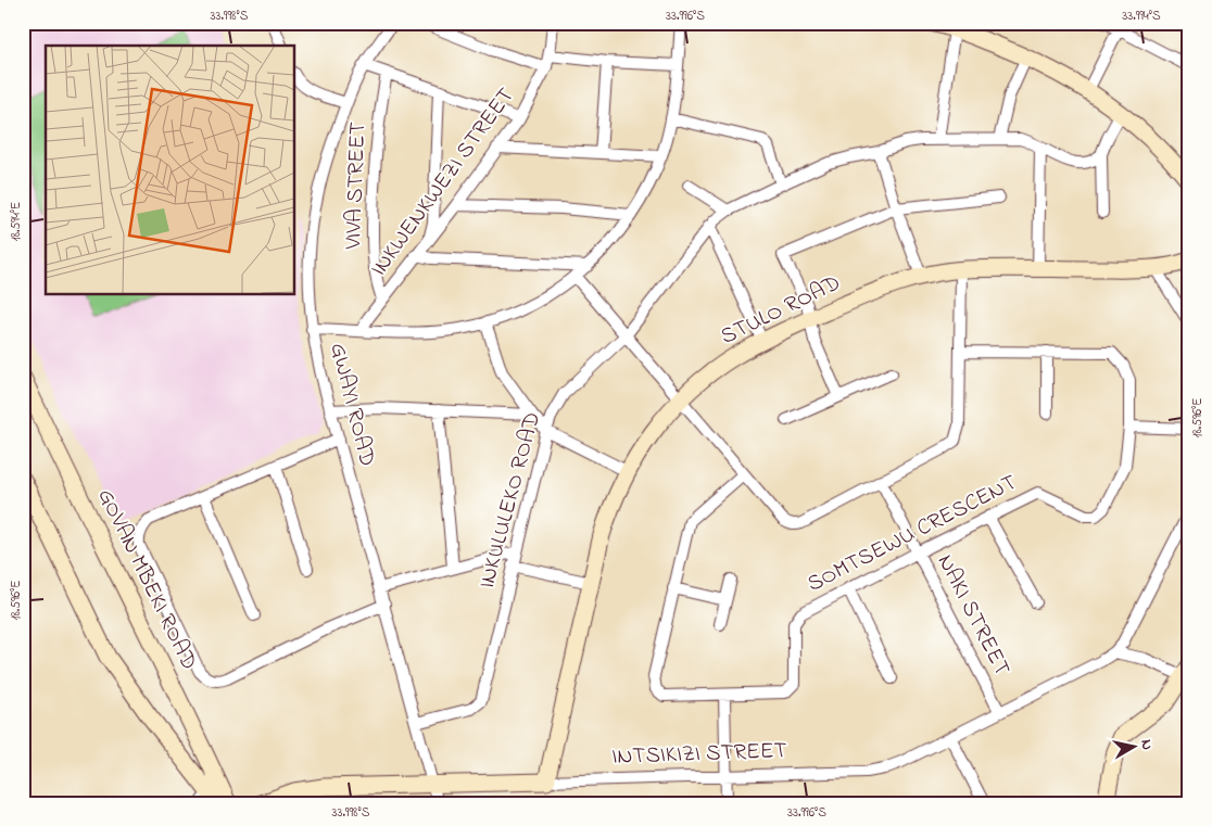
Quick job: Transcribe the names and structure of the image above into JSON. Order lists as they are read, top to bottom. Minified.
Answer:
{"streets":{"street":["INKWENKWEZI STREET","VIVA STREET","STULO ROAD","GWAYI ROAD","INKULULEKO ROAD","SOMTSEWU CRESCENT","GOVAN MBEKI ROAD","NAKI STREET","INTSIKIZI STREET"]},"crossings":[["INKWENKWEZI STREET","VIVA STREET"],["STULO ROAD","INTSIKIZI STREET"],["GWAYI ROAD","INKULULEKO ROAD"],["GWAYI ROAD","INTSIKIZI STREET"],["SOMTSEWU CRESCENT","NAKI STREET"],["NAKI STREET","INTSIKIZI STREET"]],"north":"right","coordinates":["33.998°S","33.996°S","33.994°S","18.594°E","18.596°E"]}
